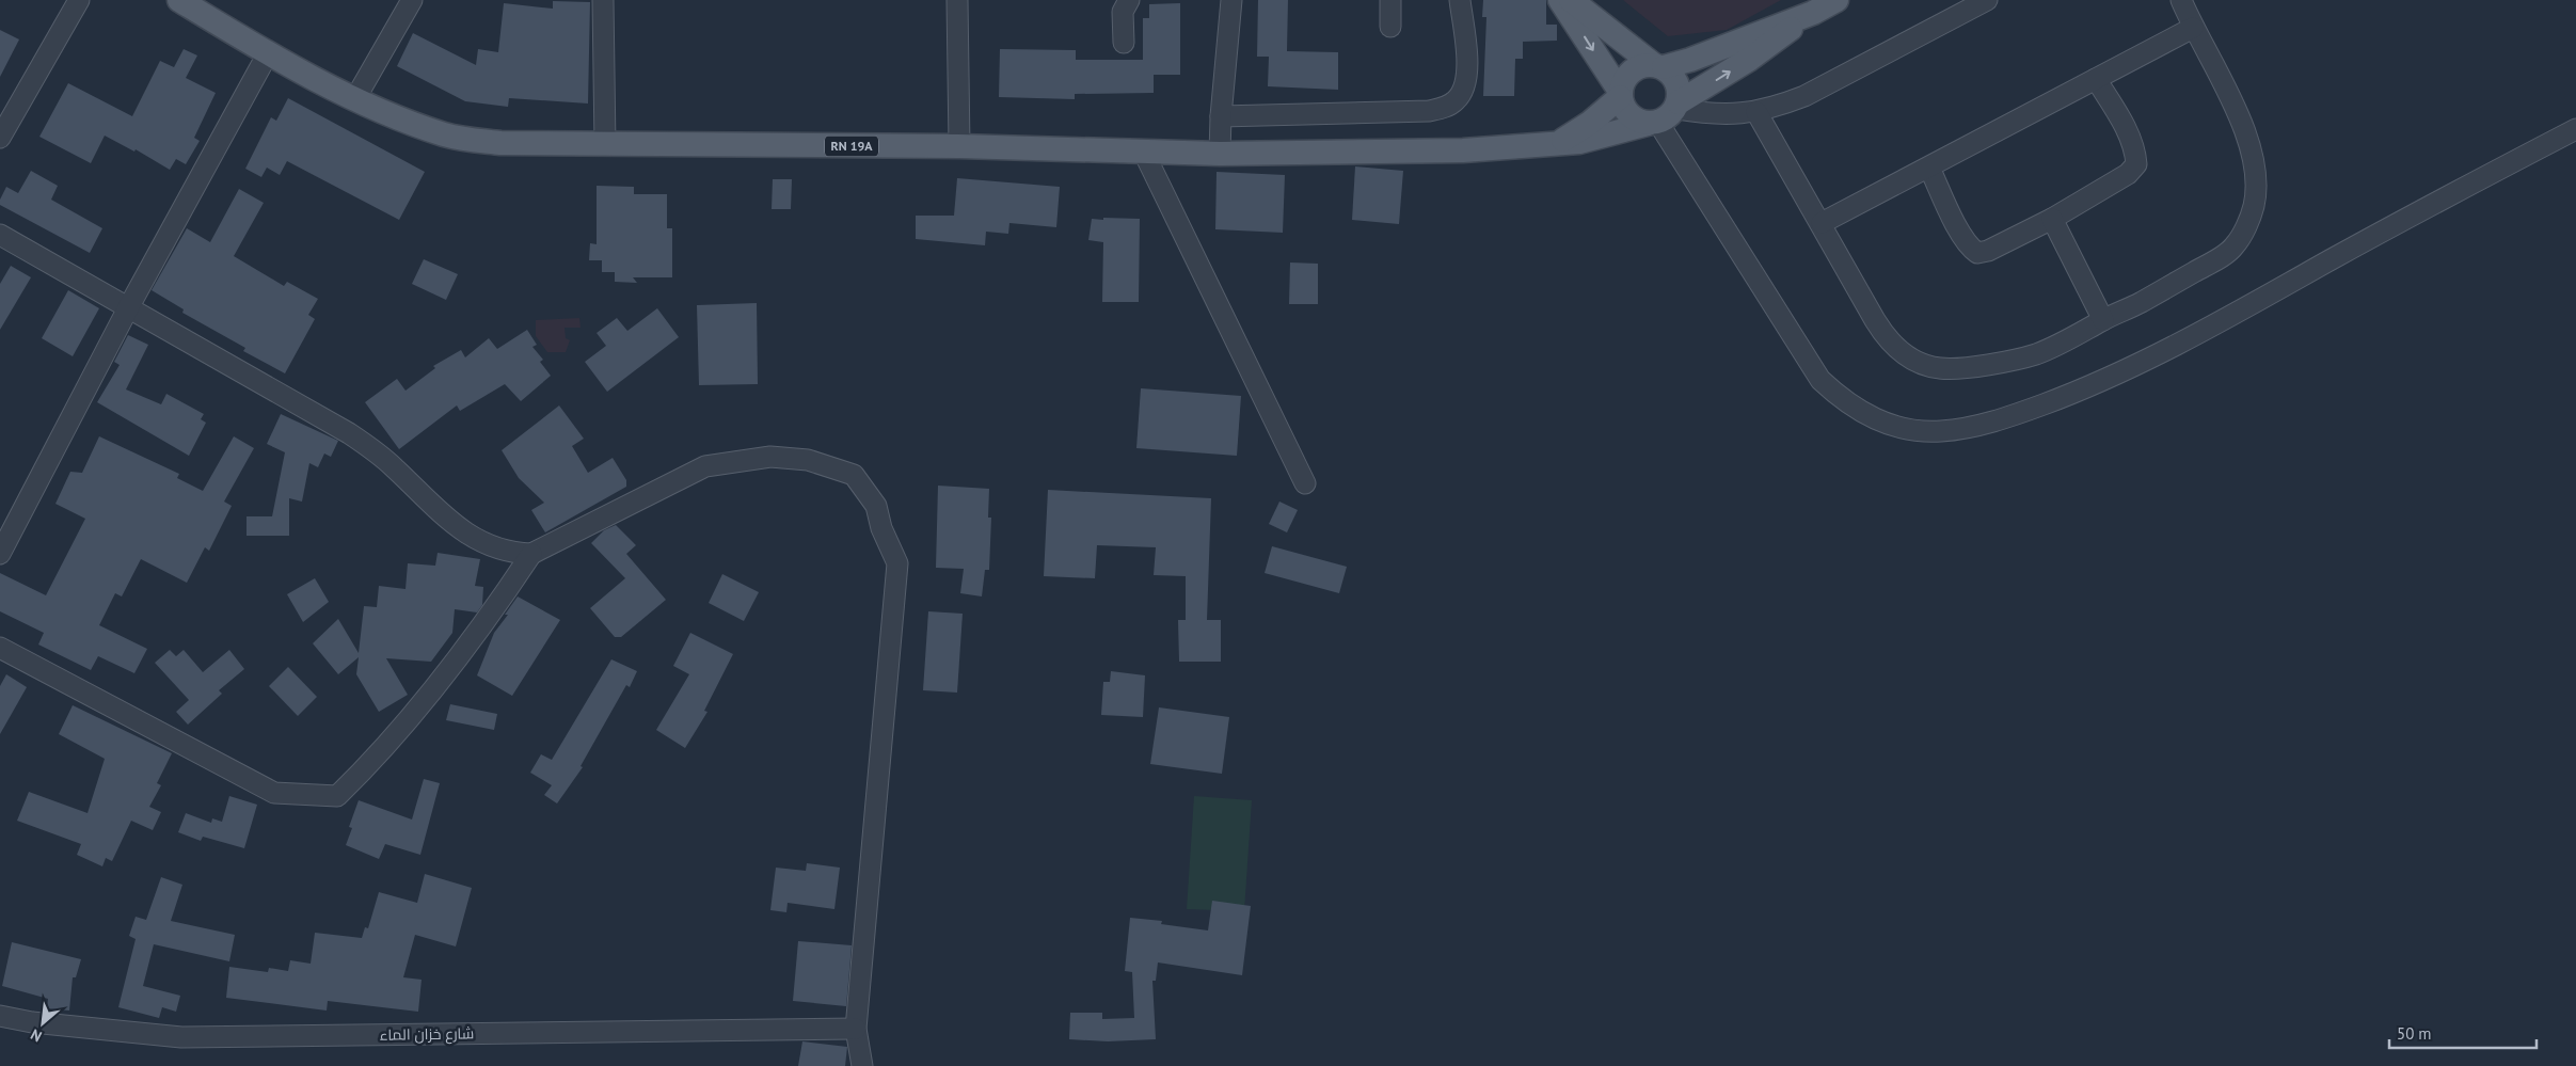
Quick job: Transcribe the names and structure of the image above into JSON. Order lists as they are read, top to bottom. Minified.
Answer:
{"streets":{"main road":["RN 19A"],"street":["شارع خزان الماء"]},"scale_bar":"50 m","north":"bottom left"}
